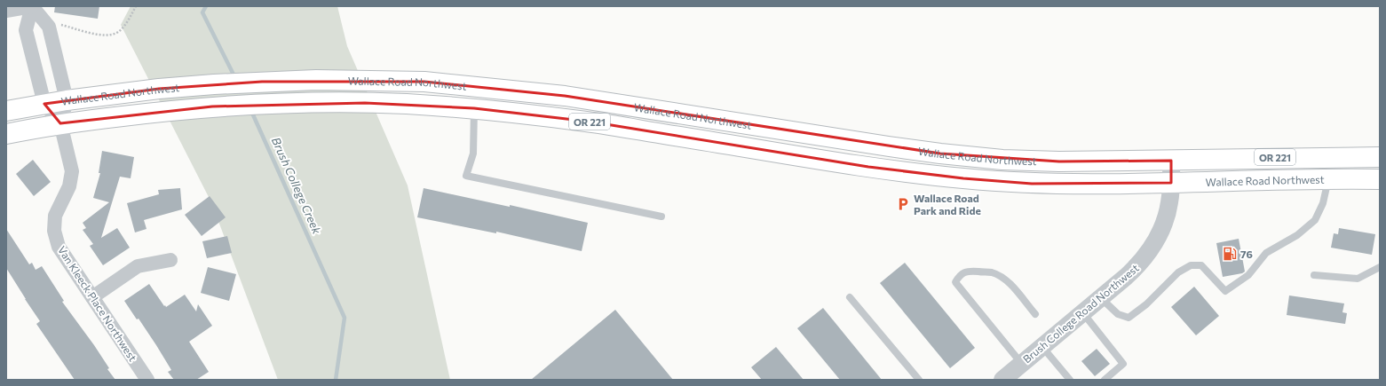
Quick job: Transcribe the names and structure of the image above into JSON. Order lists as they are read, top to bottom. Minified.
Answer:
{"streets":{"main road":["Wallace Road Northwest","OR 221"],"street":["Van Kleeck Place Northwest","Brush College Road Northwest"]},"crossings":[["Wallace Road Northwest","Van Kleeck Place Northwest"],["Wallace Road Northwest","Brush College Road Northwest"]],"water":["Brush College Creek"],"places":{"parking":["Wallace Road Park and Ride"],"fuel station":["76"]}}
